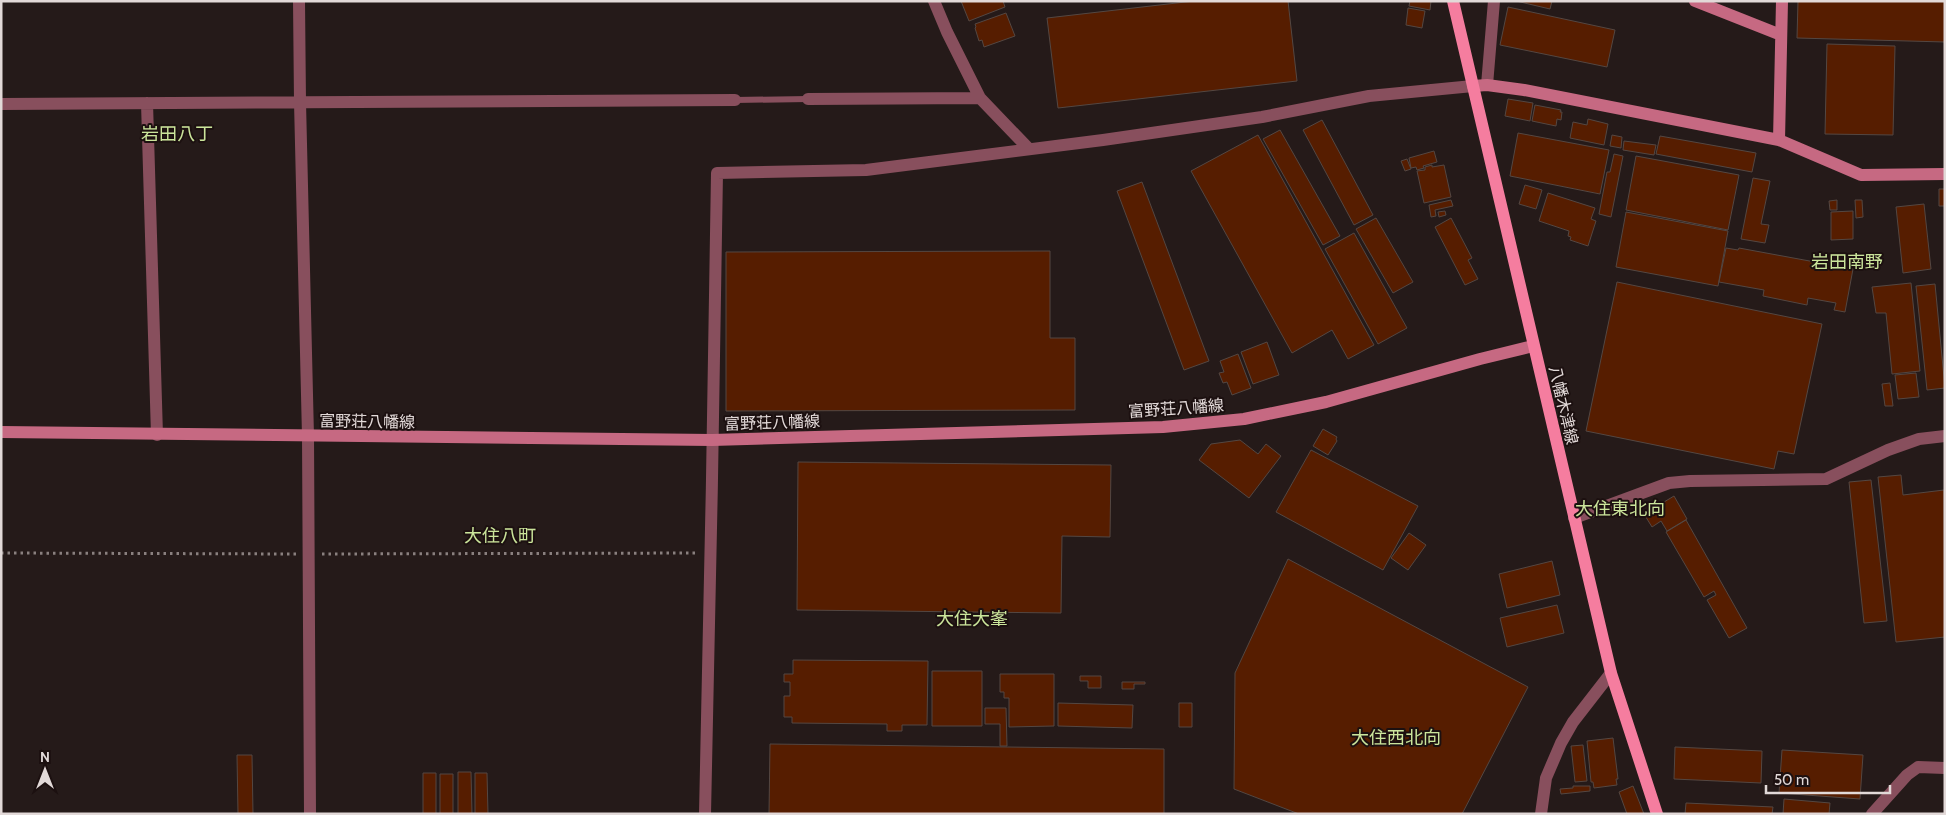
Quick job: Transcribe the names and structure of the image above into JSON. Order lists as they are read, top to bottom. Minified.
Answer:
{"streets":{"main road":["八幡木津線","富野荘八幡線"]},"crossings":[["八幡木津線","富野荘八幡線"]],"districts":["岩田八丁","岩田南野","大住東北向","大住八町","大住大峯","大住西北向"],"scale_bar":"50 m","north":"top"}
